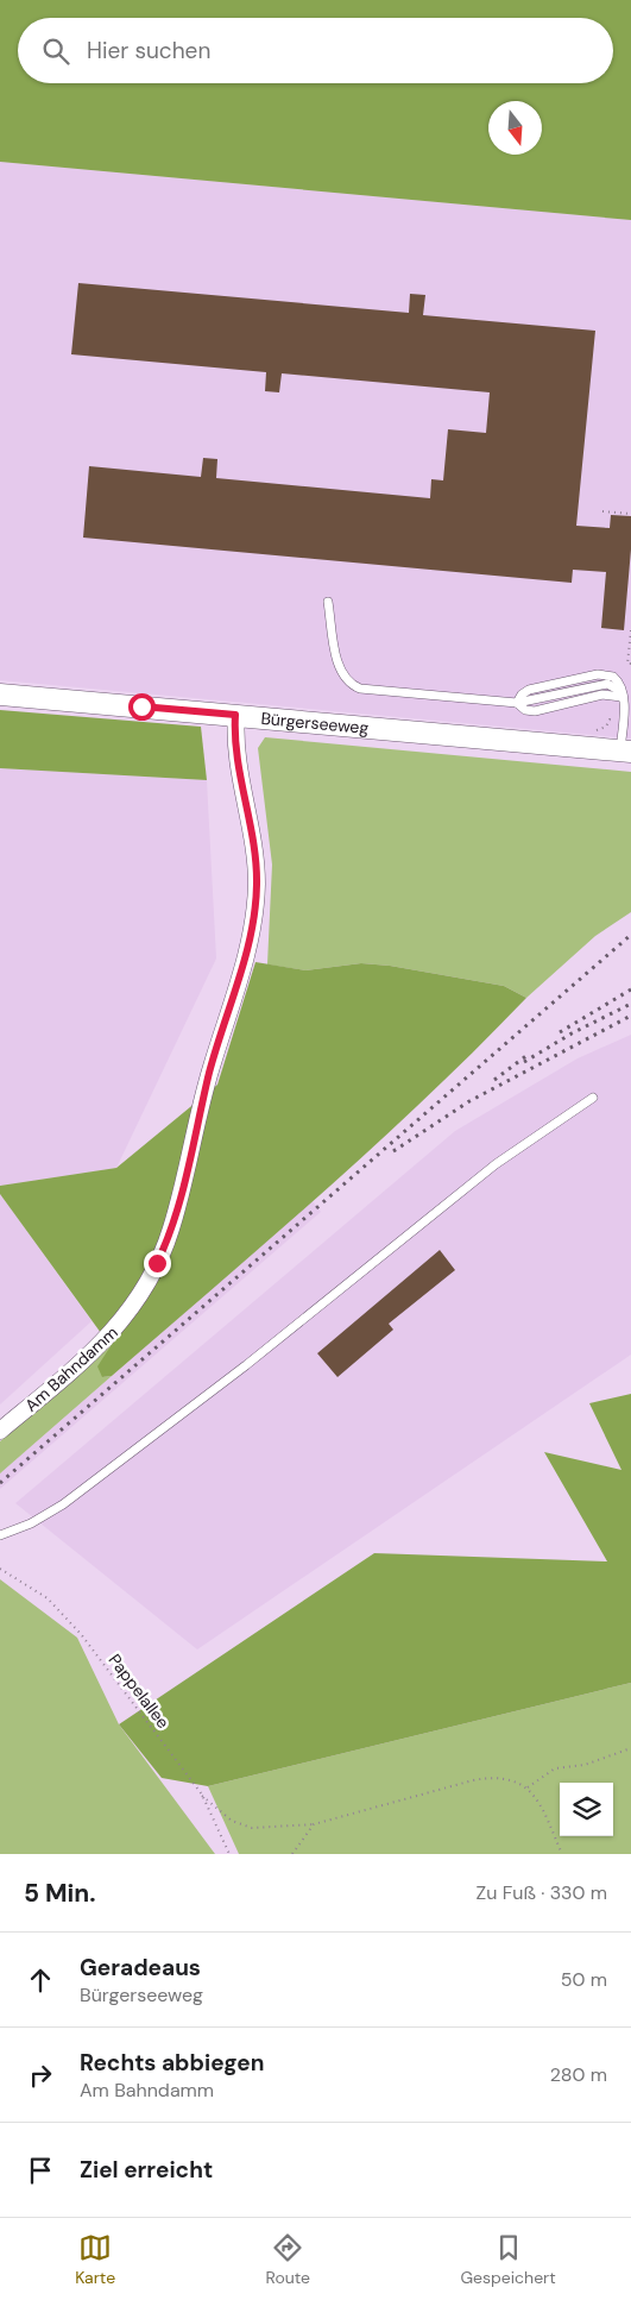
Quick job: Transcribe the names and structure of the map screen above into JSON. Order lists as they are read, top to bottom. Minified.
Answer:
{"streets":{"street":["Bürgerseeweg","Am Bahndamm"],"path":["Pappelallee"]},"crossings":[["Bürgerseeweg","Am Bahndamm"]],"north":"bottom","page":{"search":"Hier suchen","heading":["5 Min.","Zu Fuß · 330 m"],"list":[["Geradeaus","Bürgerseeweg","50 m"],["Rechts abbiegen","Am Bahndamm","280 m"],"Ziel erreicht"],"nav":["Karte","Route","Gespeichert"]}}
